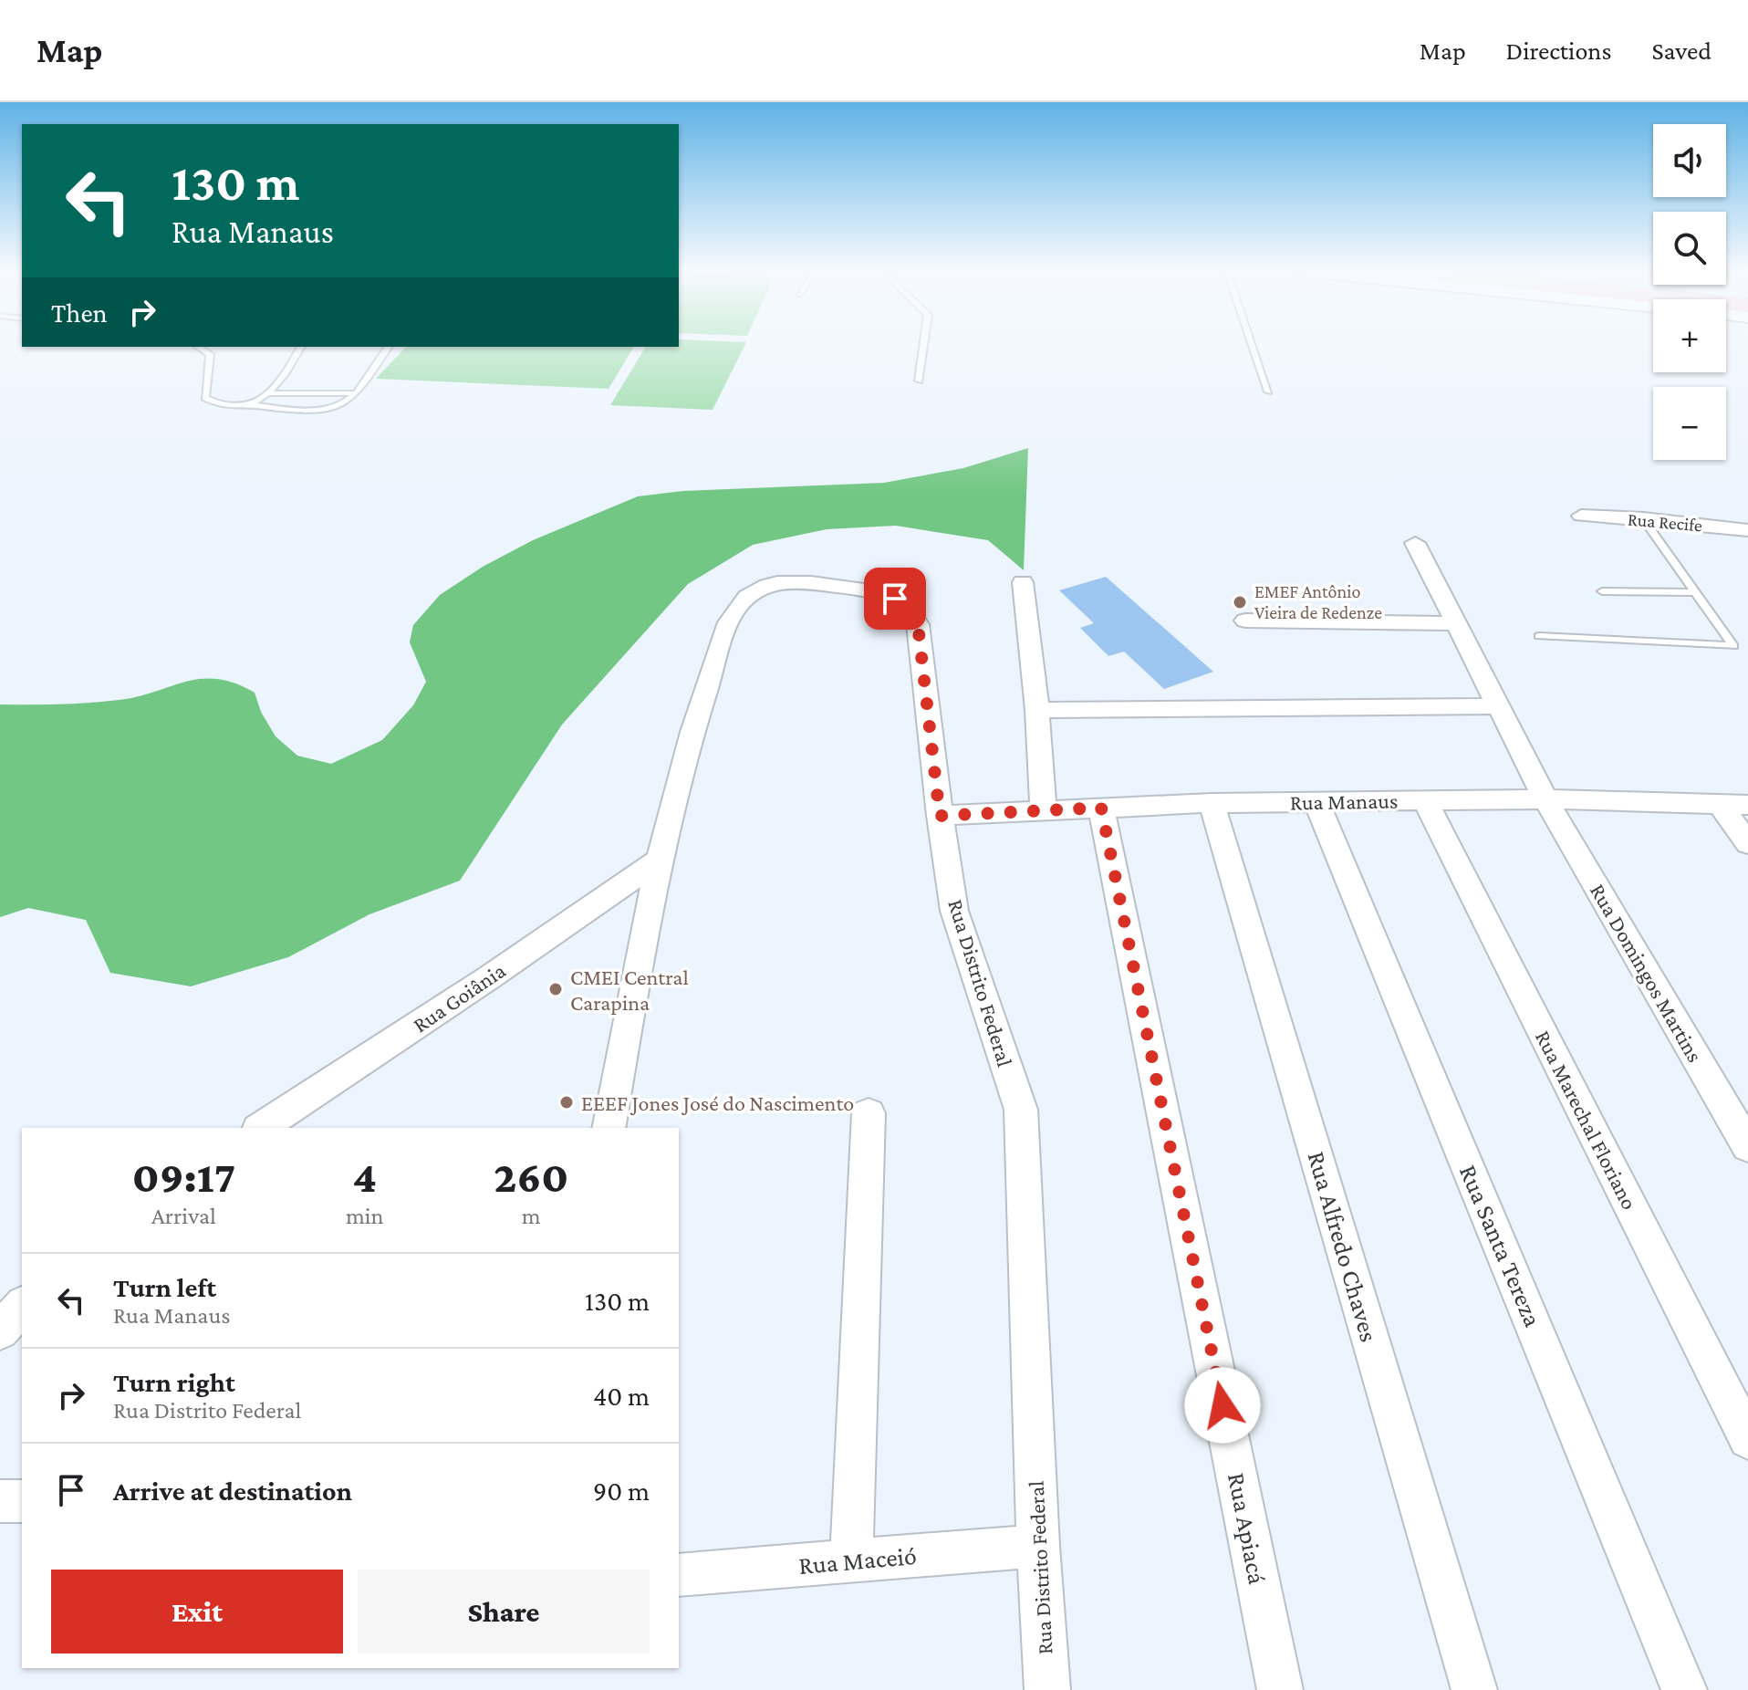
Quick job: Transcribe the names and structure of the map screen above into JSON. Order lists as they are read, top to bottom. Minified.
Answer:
{"streets":{"street":["Rua Recife","Rua Manaus","Rua Domingos Martins","Rua Distrito Federal","Rua Goiânia","Rua Marechal Floriano","Rua Santa Tereza","Rua Alfredo Chaves","Rua Apiacá","Rua Maceió"]},"crossings":[["Rua Manaus","Rua Domingos Martins"],["Rua Manaus","Rua Distrito Federal"],["Rua Manaus","Rua Marechal Floriano"],["Rua Manaus","Rua Santa Tereza"],["Rua Manaus","Rua Alfredo Chaves"],["Rua Manaus","Rua Apiacá"],["Rua Distrito Federal","Rua Goiânia"],["Rua Distrito Federal","Rua Maceió"]],"places":["EMEF Antônio Vieira de Redenze","CMEI Central Carapina","EEEF Jones José do Nascimento"],"page":{"header":"Map","nav":["Map","Directions","Saved"],"map_buttons":["+","−"],"turn":["130 m","Rua Manaus"],"then":"Then","eta":["09:17","Arrival","4","min","260","m"],"list":[{"name":"Turn left","note":"Rua Manaus","value":"130 m"},{"name":"Turn right","note":"Rua Distrito Federal","value":"40 m"},{"name":"Arrive at destination","value":"90 m"}],"buttons":["Exit","Share"]}}
